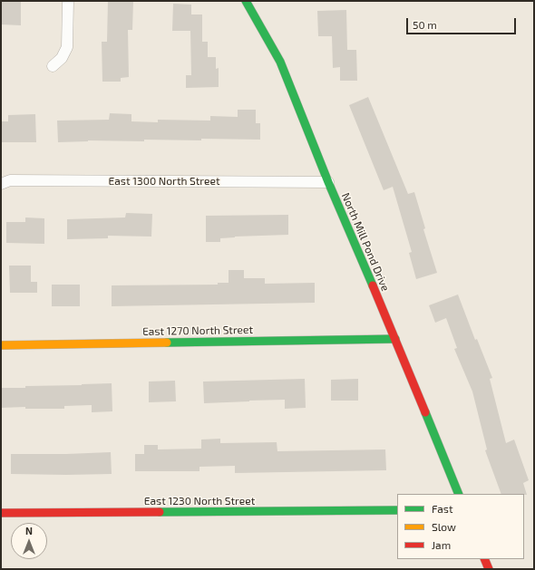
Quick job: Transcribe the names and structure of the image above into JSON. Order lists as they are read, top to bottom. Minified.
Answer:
{"streets":{"street":["East 1300 North Street","North Mill Pond Drive","East 1270 North Street","East 1230 North Street"]},"crossings":[["East 1300 North Street","North Mill Pond Drive"],["North Mill Pond Drive","East 1270 North Street"]],"legend":["Fast","Slow","Jam"],"scale_bar":"50 m","north":"top"}
